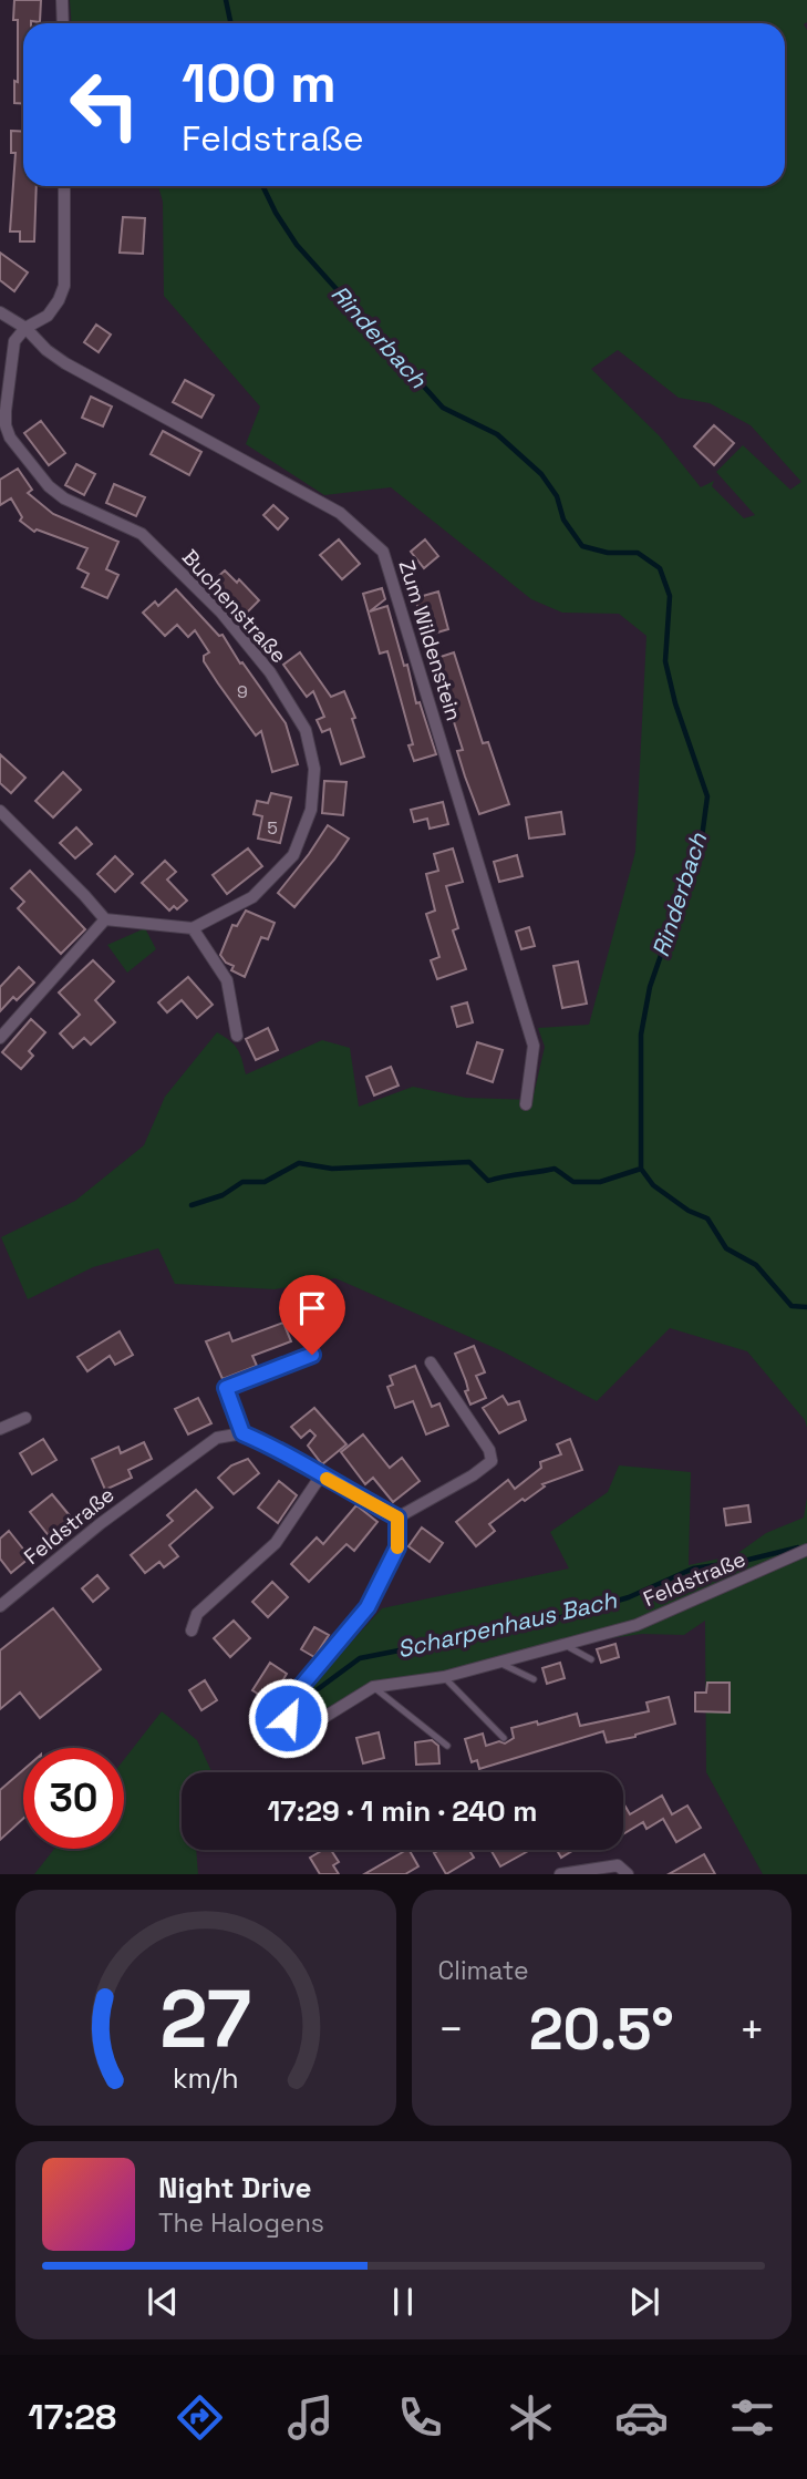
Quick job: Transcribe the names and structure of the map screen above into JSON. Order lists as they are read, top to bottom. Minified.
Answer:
{"streets":{"street":["Buchenstraße","Zum Wildenstein","Feldstraße"]},"crossings":[["Buchenstraße","Zum Wildenstein"]],"water":["Rinderbach","Scharpenhaus Bach"],"house_numbers":["9","5"],"page":{"turn":["100 m","Feldstraße"],"limit":"30","trip":"17:29 · 1 min · 240 m","tile":"Climate","heat":["−","20.5°","+"],"song":["Night Drive","The Halogens"],"tabs":"17:28","gauge":["27","km/h"]}}
